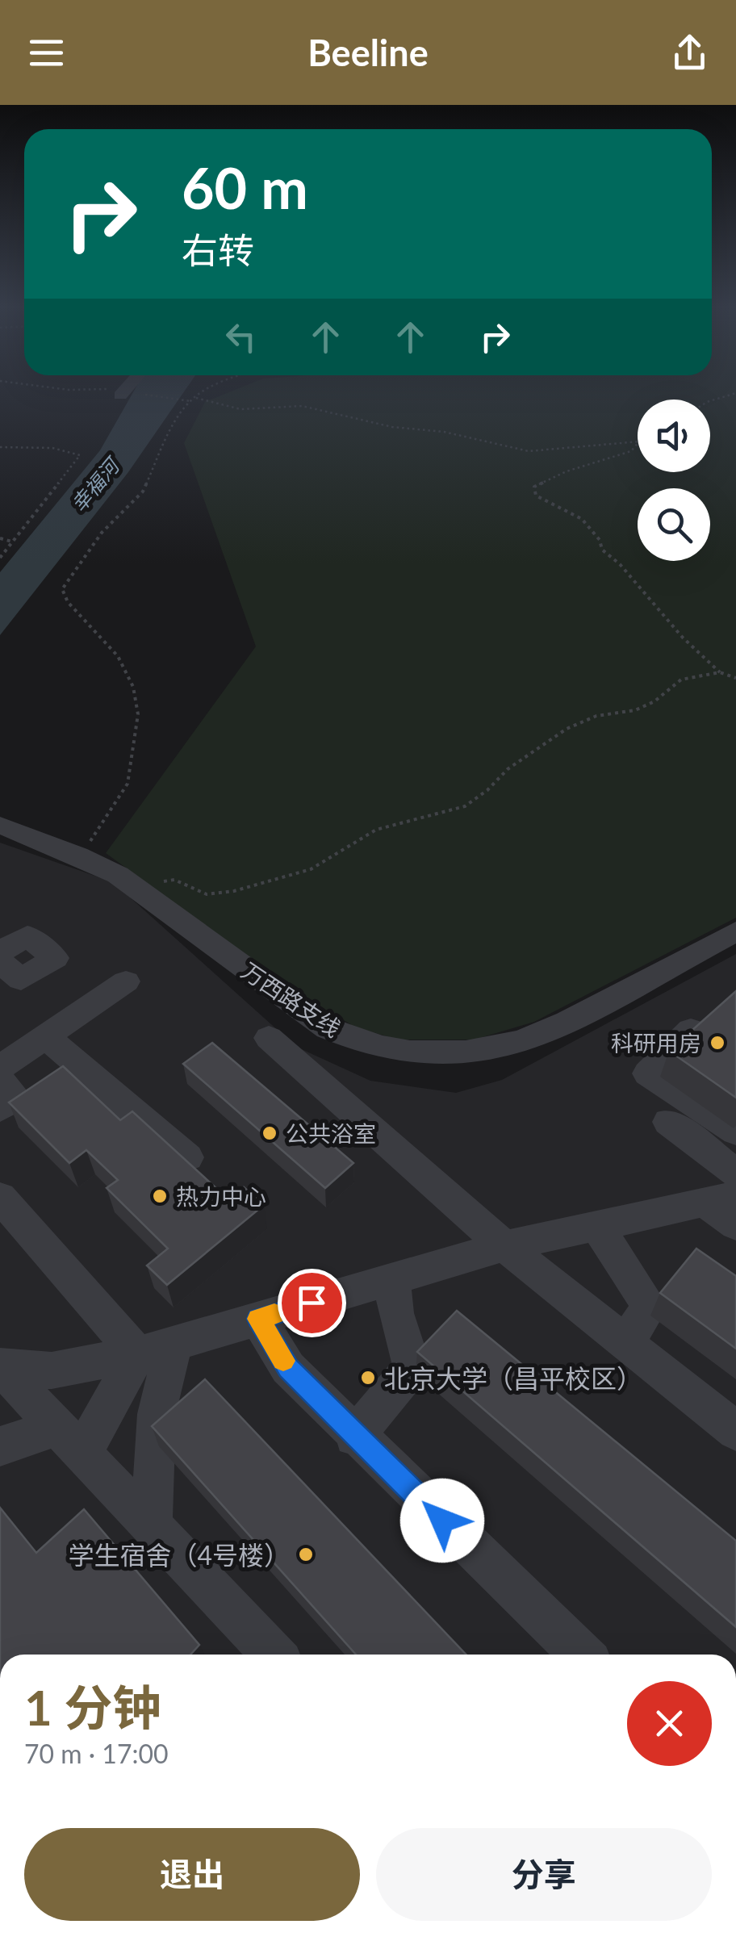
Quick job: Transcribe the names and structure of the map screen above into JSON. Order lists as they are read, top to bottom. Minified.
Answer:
{"streets":{"street":["万西路支线"]},"water":["幸福河"],"places":["科研用房","公共浴室","热力中心","北京大学（昌平校区）","学生宿舍（4号楼）"],"page":{"header":"Beeline","turn":["60 m","右转"],"heading":["1 分钟","70 m · 17:00"],"buttons":["退出","分享"]}}
